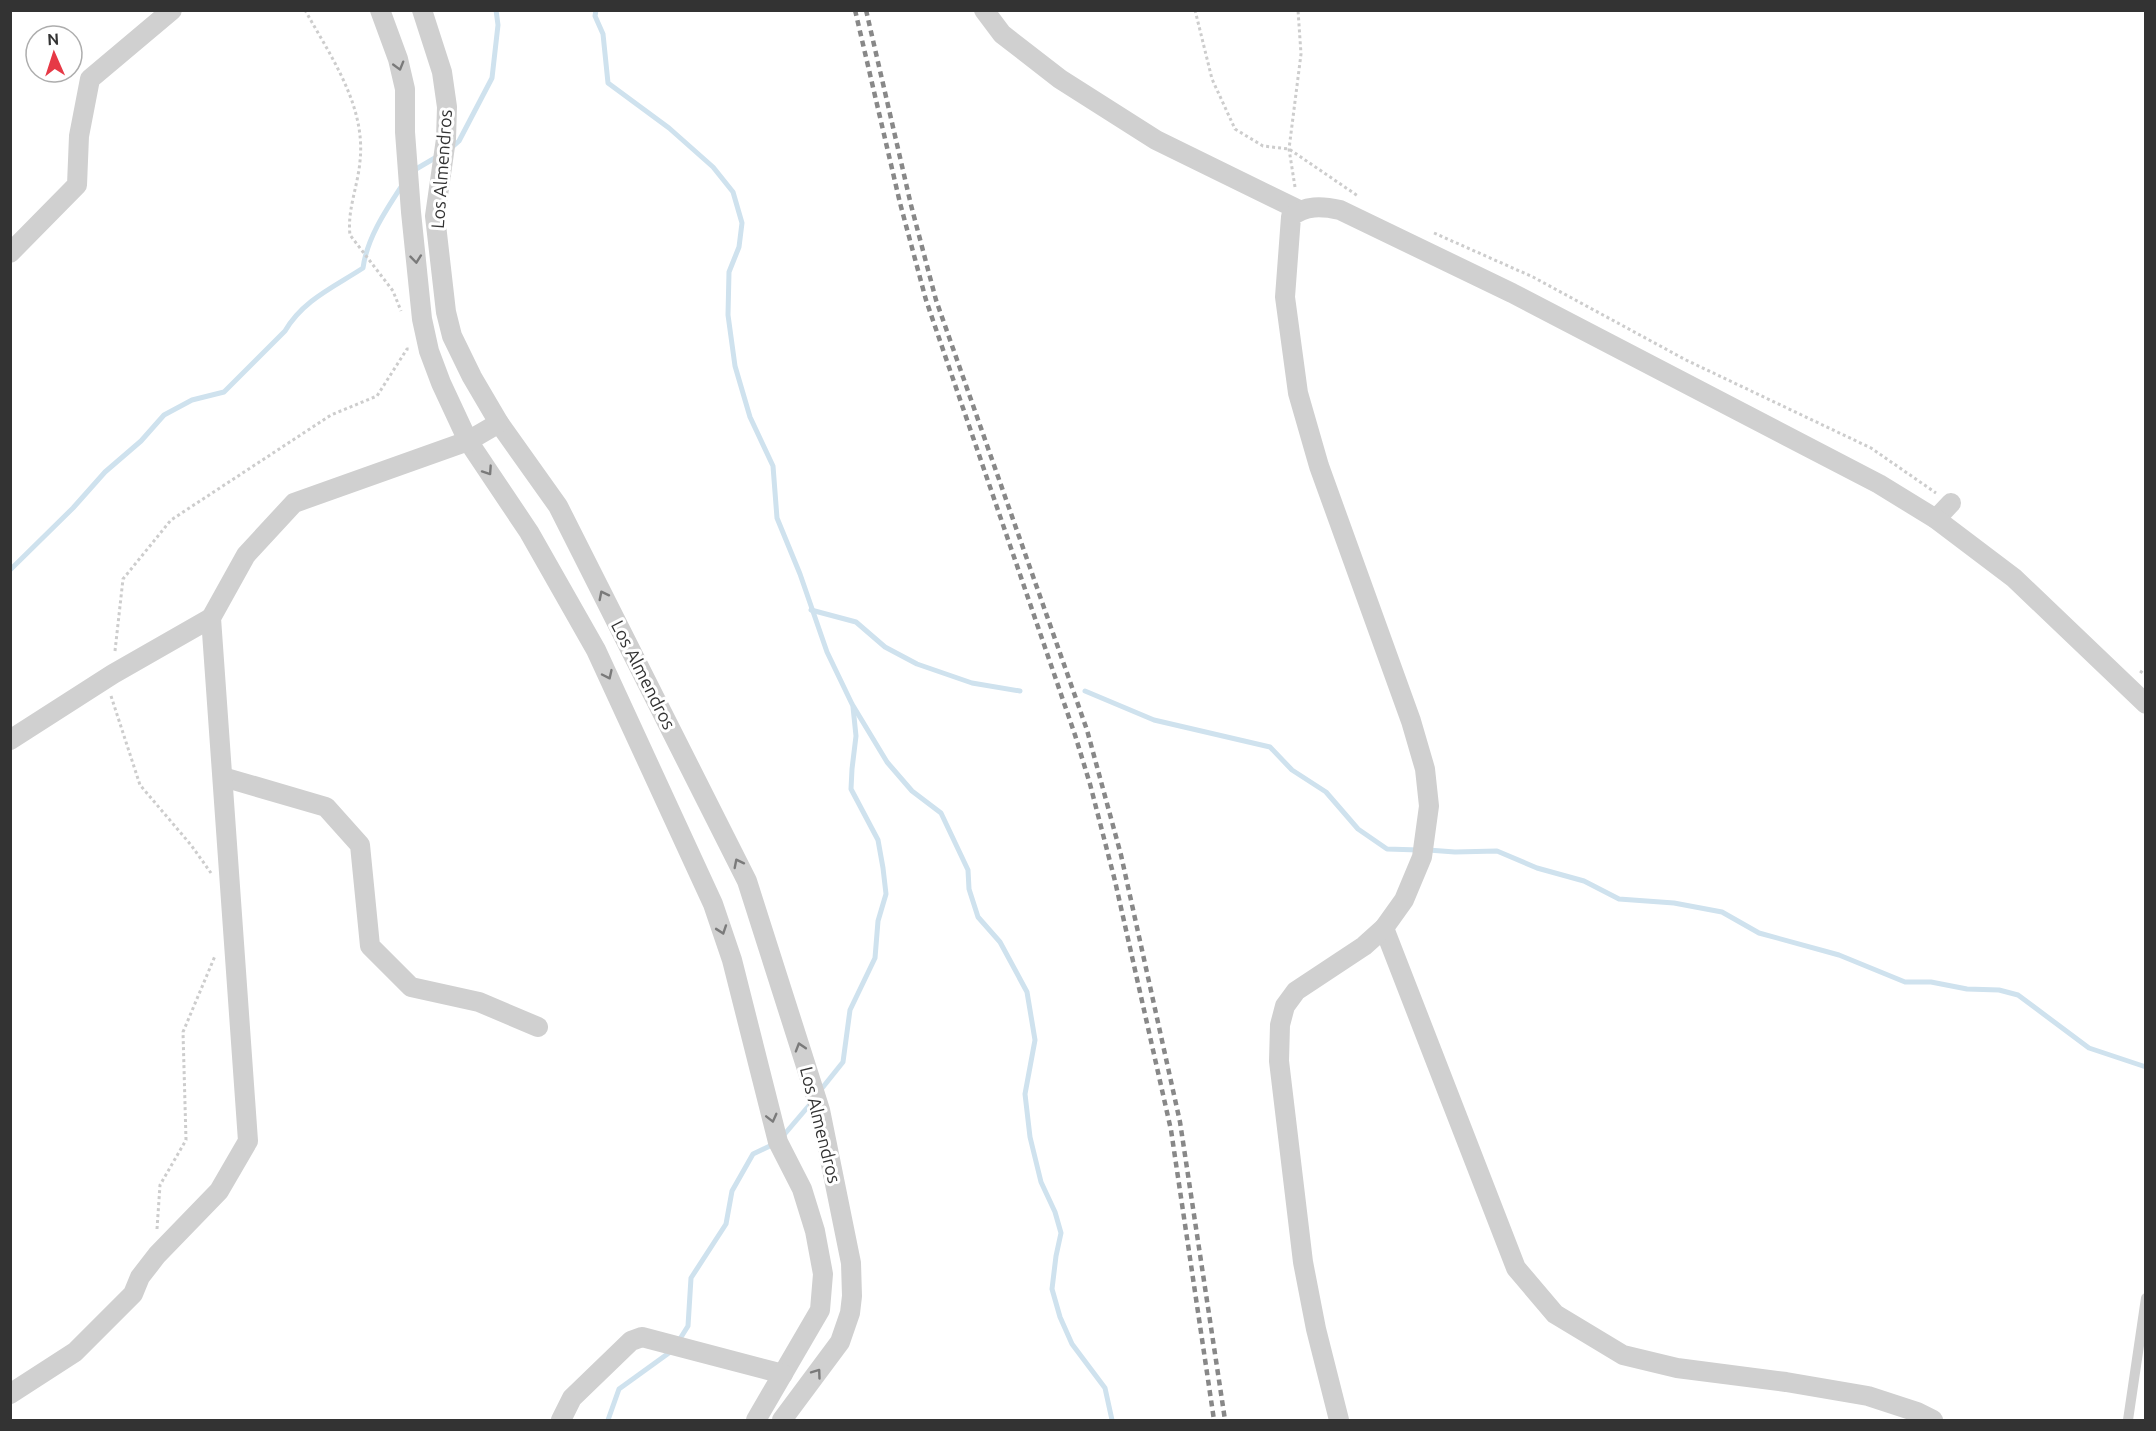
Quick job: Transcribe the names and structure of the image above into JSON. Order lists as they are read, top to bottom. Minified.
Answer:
{"streets":{"street":["Los Almendros"]},"north":"top"}
